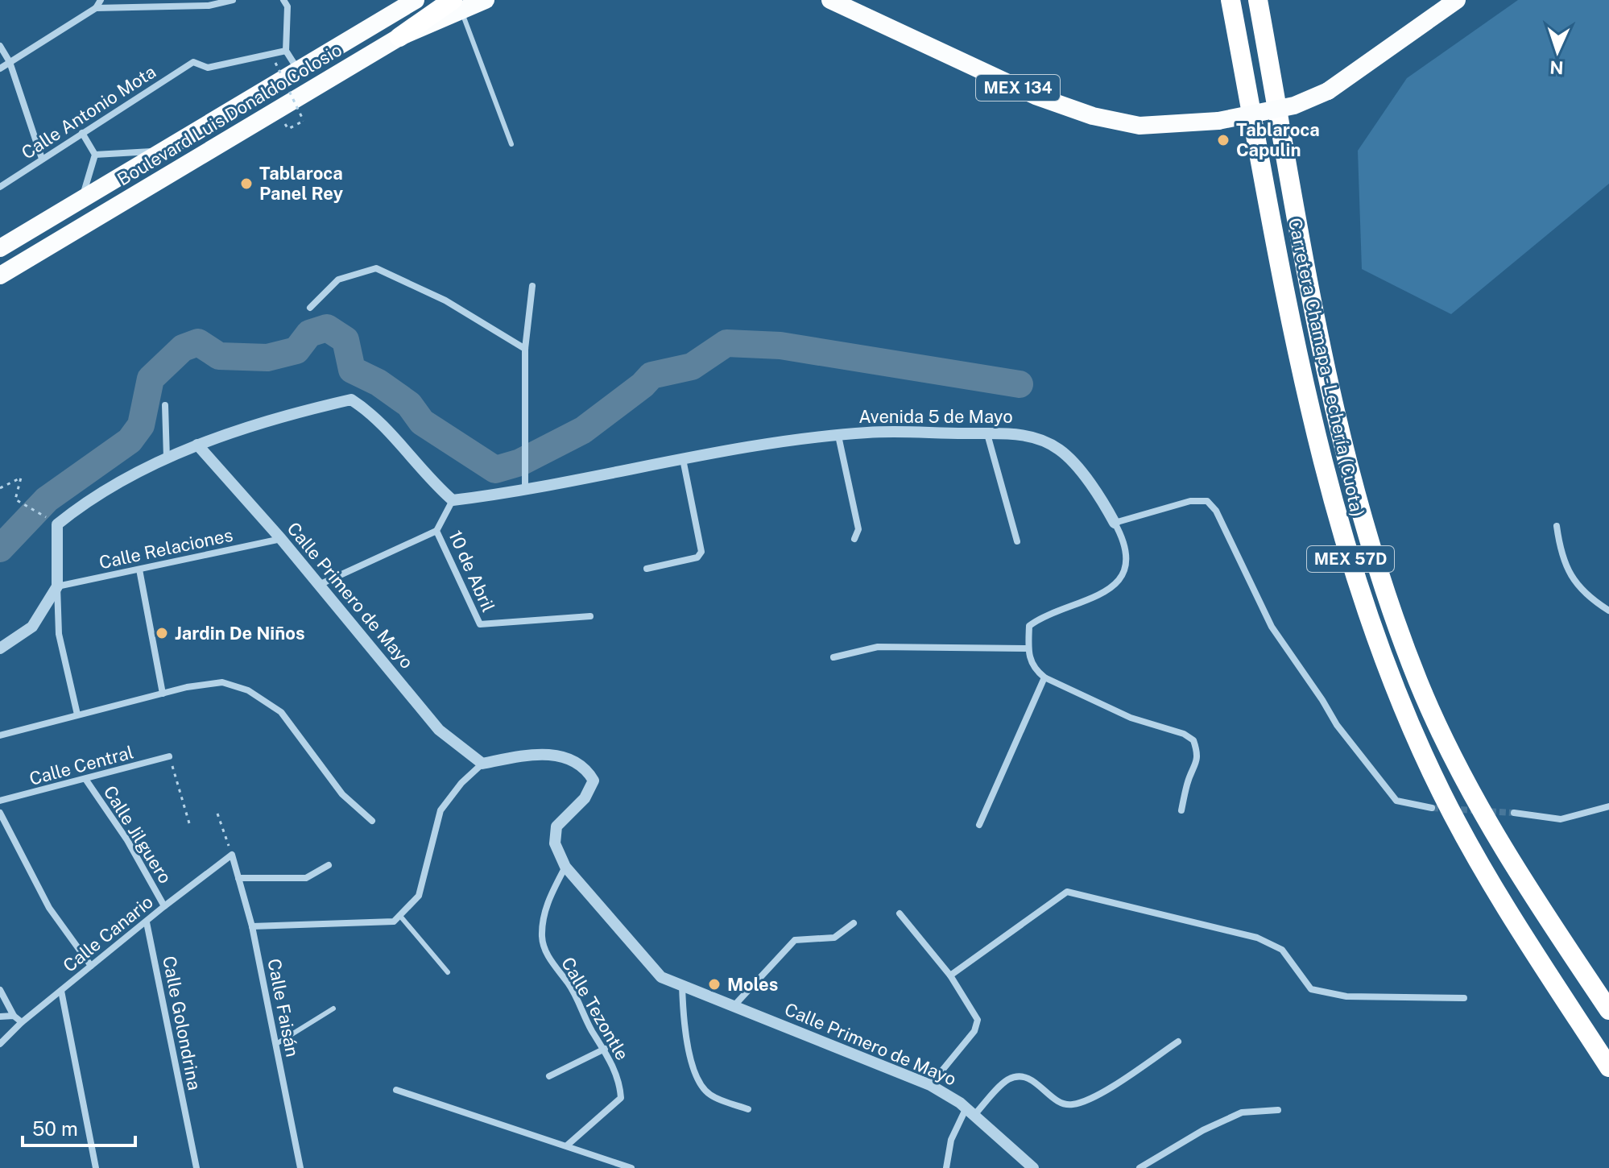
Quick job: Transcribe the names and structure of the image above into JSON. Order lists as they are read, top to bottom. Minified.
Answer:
{"streets":{"highway":["MEX 134","Boulevard Luis Donaldo Colosio","Carretera Chamapa - Lechería (Cuota)","MEX 57D"],"street":["Calle Antonio Mota","Avenida 5 de Mayo","Calle Relaciones","10 de Abril","Calle Primero de Mayo","Calle Central","Calle Jilguero","Calle Canario","Calle Faisán","Calle Tezontle","Calle Golondrina"]},"crossings":[["Avenida 5 de Mayo","10 de Abril"],["Calle Relaciones","Calle Primero de Mayo"],["Calle Primero de Mayo","Calle Tezontle"],["Calle Central","Calle Jilguero"],["Calle Jilguero","Calle Canario"],["Calle Canario","Calle Faisán"],["Calle Canario","Calle Golondrina"]],"places":["Tablaroca Capulin","Tablaroca Panel Rey","Jardin De Niños","Moles"],"scale_bar":"50 m","north":"bottom"}
